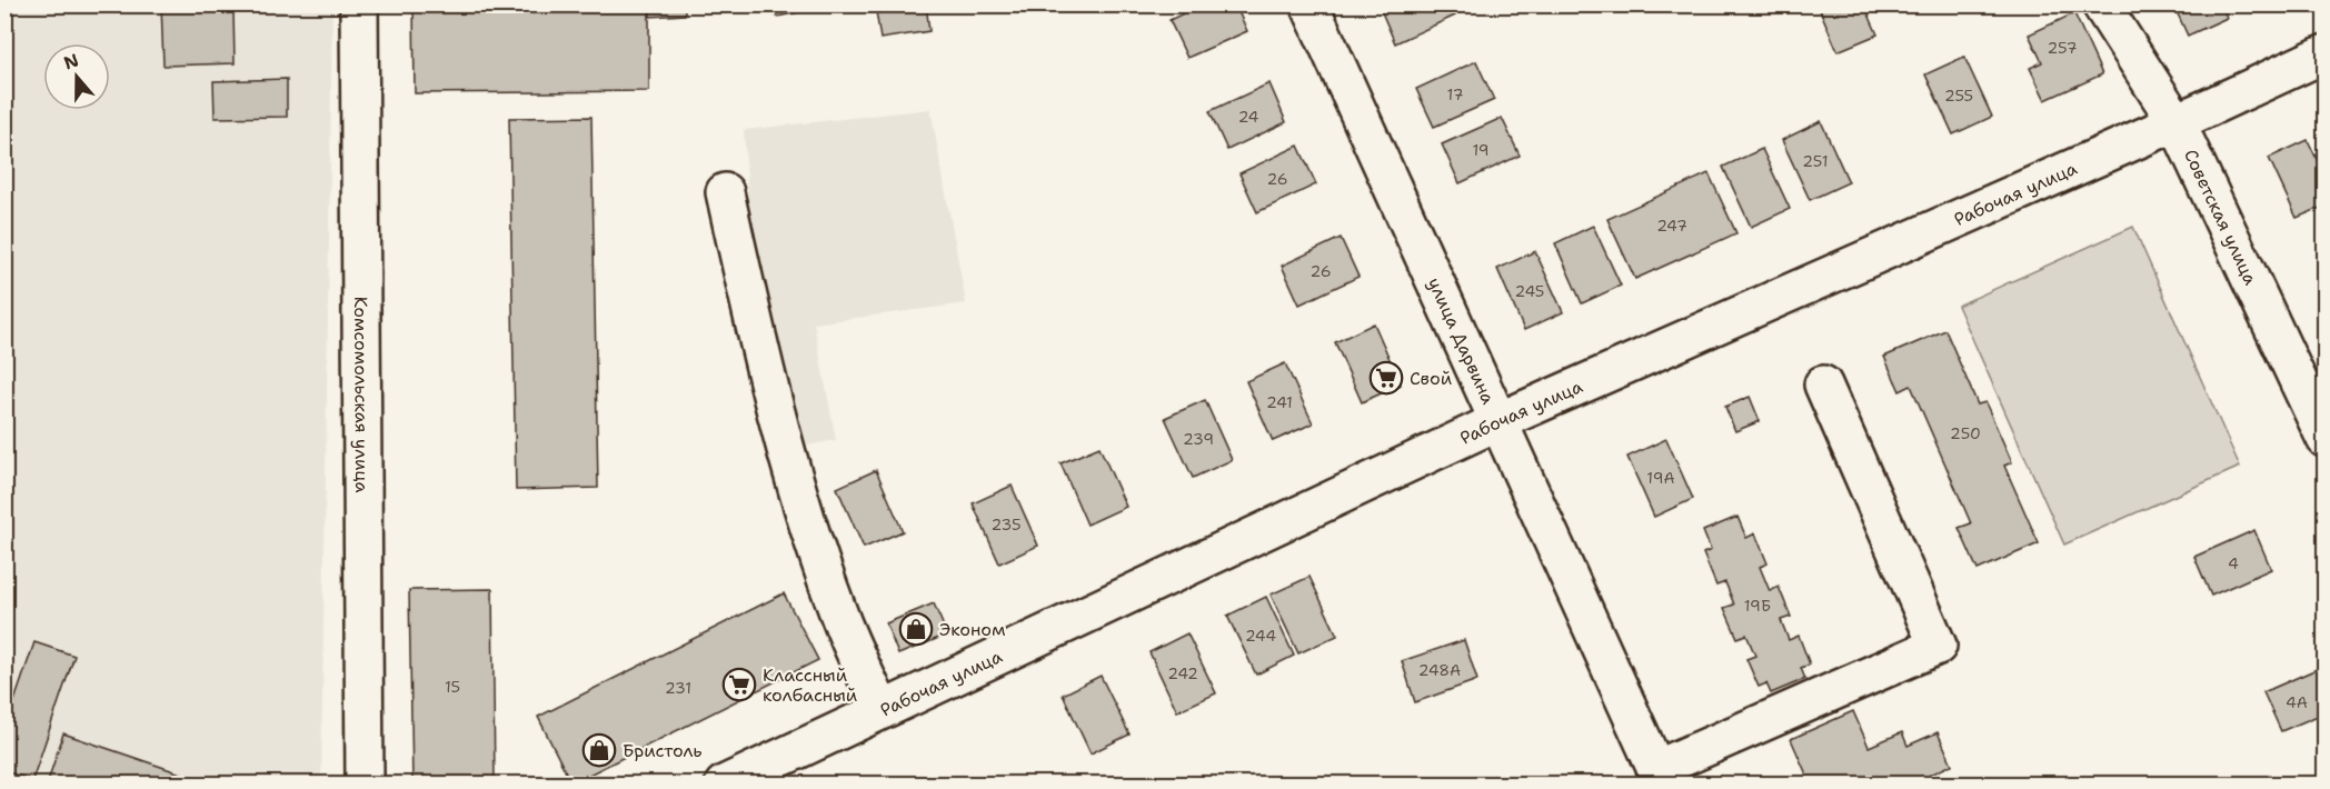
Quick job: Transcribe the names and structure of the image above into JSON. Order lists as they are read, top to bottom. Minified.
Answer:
{"streets":{"street":["Рабочая улица","Советская улица","улица Дарвина","Комсомольская улица"]},"crossings":[["Рабочая улица","Советская улица"],["Рабочая улица","улица Дарвина"]],"places":{"supermarket":["Свой","Классный колбасный"],"shop":["Эконом","Бристоль"]},"house_numbers":["257","17","255","24","19","251","26","247","26","245","241","250","239","19А","235","4","19Б","244","248А","242","15","231","4А"],"north":"top"}
